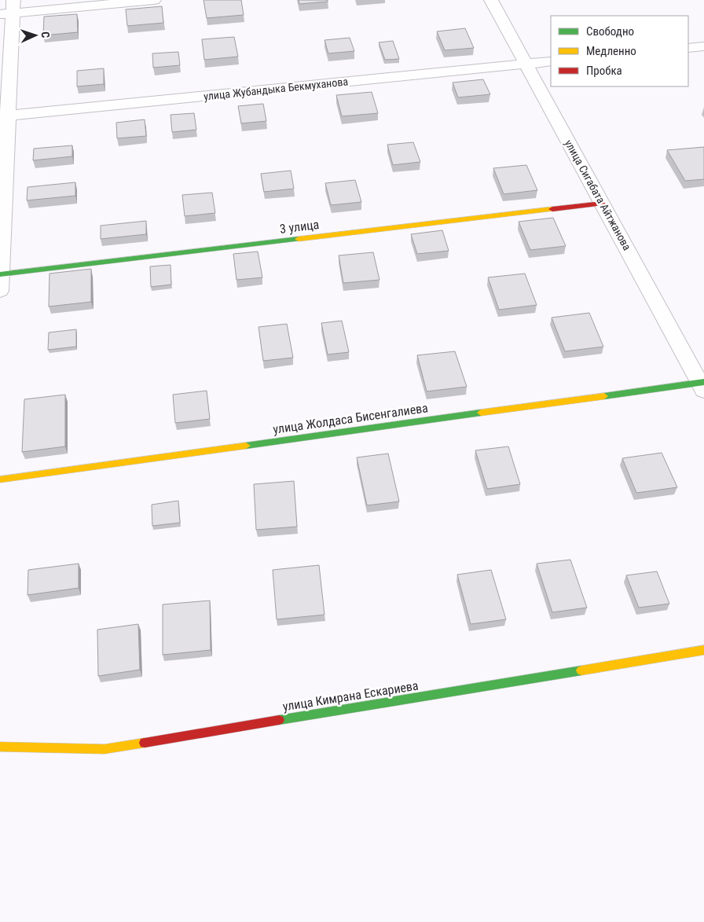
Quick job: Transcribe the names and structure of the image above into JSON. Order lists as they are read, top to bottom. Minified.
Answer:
{"streets":{"street":["улица Жубандыка Бекмуханова","улица Сигабата Айтжанова","3 улица","улица Жолдаса Бисенгалиева","улица Кимрана Ескариева"]},"crossings":[["улица Жубандыка Бекмуханова","улица Сигабата Айтжанова"],["улица Сигабата Айтжанова","3 улица"],["улица Сигабата Айтжанова","улица Жолдаса Бисенгалиева"]],"legend":["Свободно","Медленно","Пробка"],"north":"right"}
